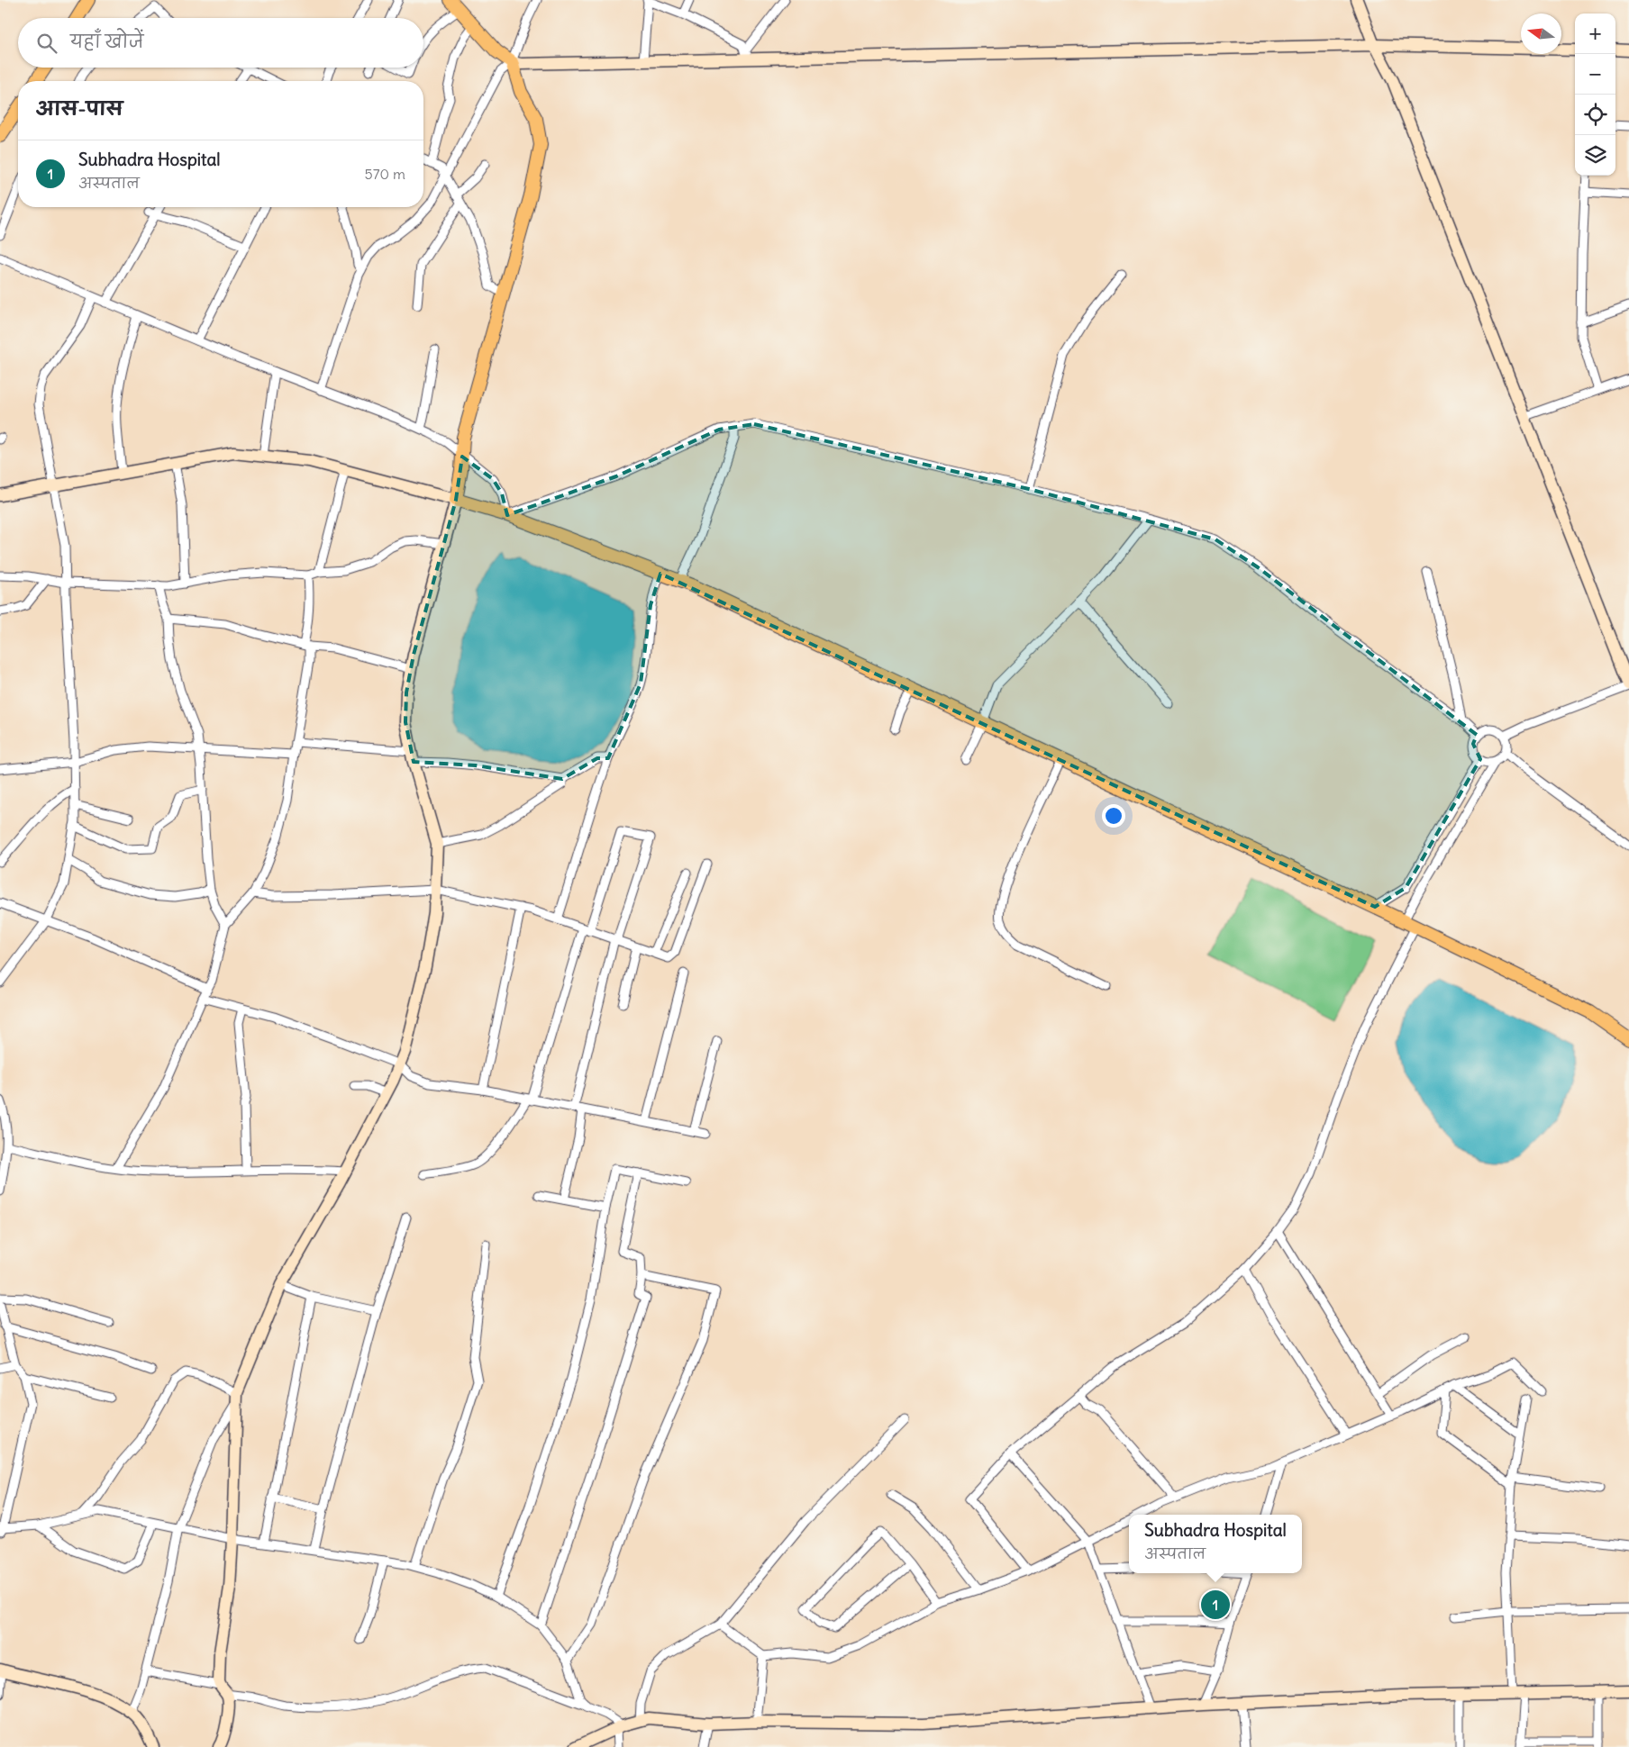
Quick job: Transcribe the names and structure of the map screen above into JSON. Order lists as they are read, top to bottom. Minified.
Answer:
{"north":"left","page":{"map_buttons":["+","−"],"search":"यहाँ खोजें","heading":"आस-पास","list":[{"mark":"1","name":"Subhadra Hospital","note":"अस्पताल","value":"570 m"}],"popup":["Subhadra Hospital","अस्पताल"],"pins":"1"}}
